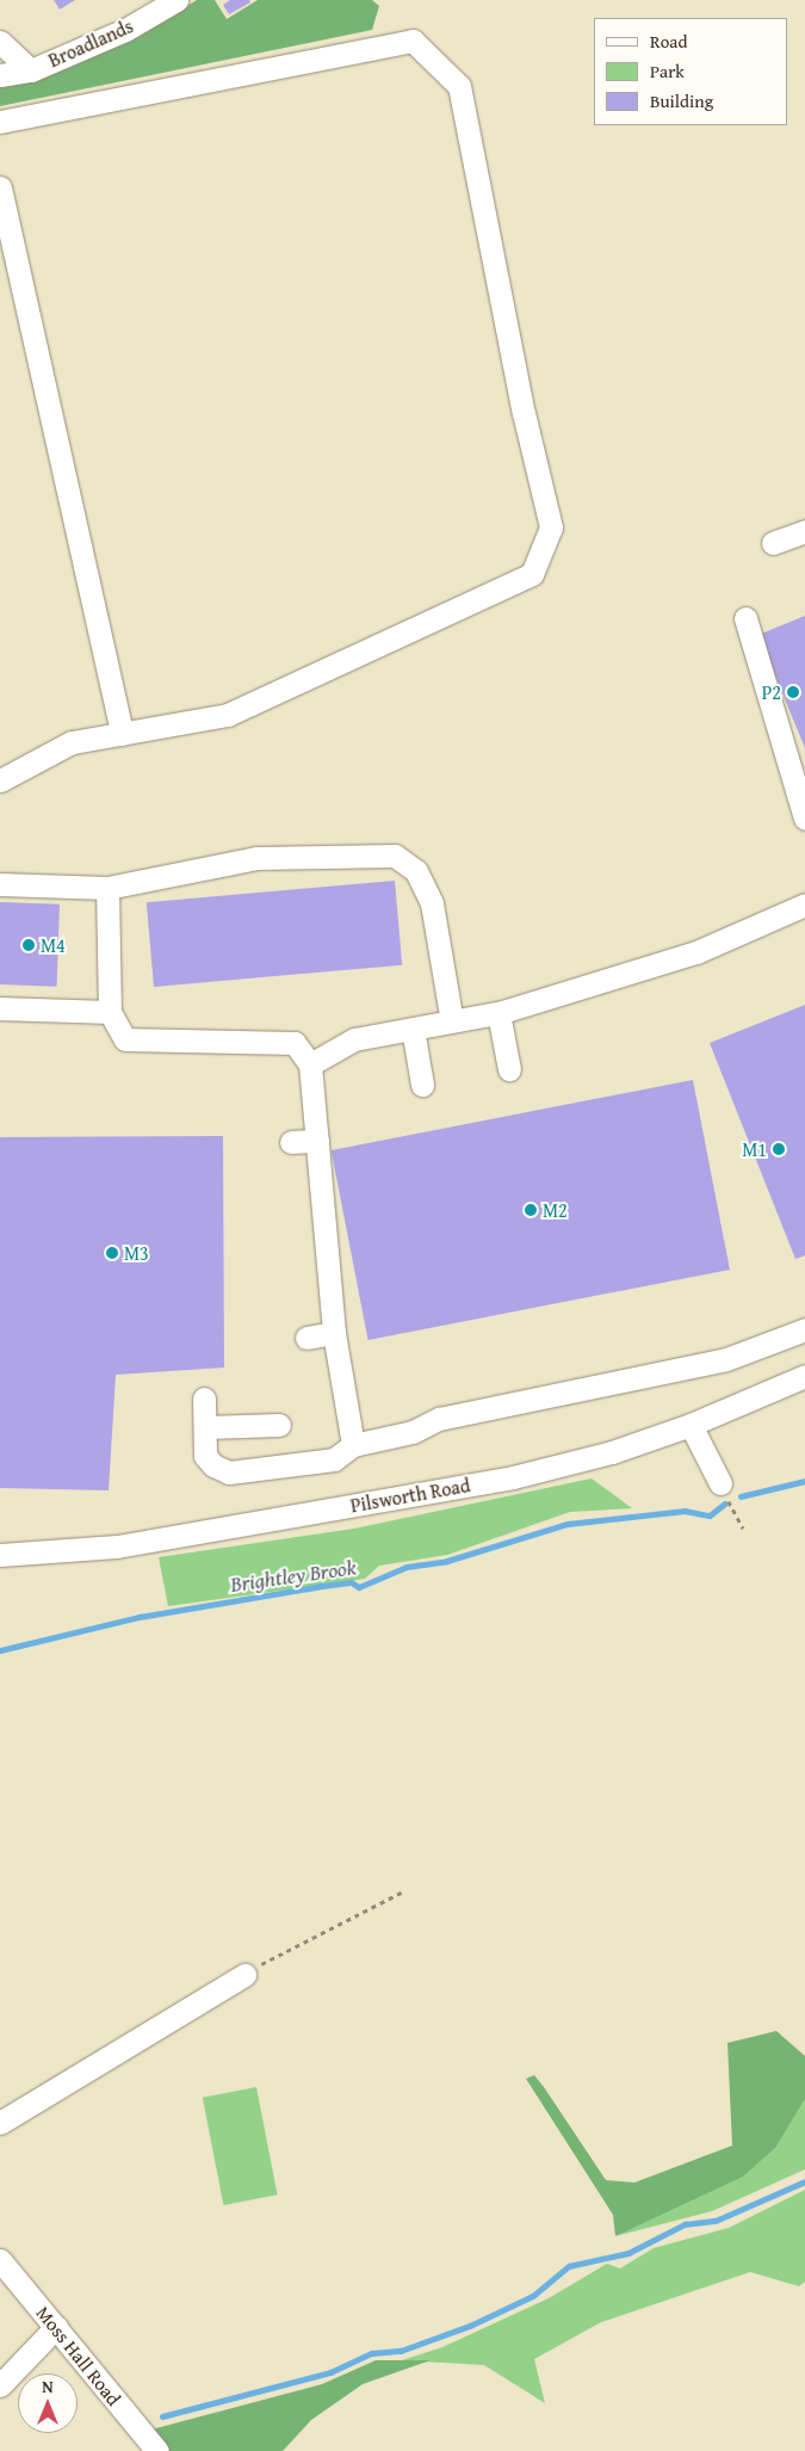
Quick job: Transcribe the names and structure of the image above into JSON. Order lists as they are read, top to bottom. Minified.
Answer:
{"streets":{"street":["Broadlands","Pilsworth Road","Moss Hall Road"]},"water":["Brightley Brook"],"places":["P2","M4","M1","M2","M3"],"legend":["Road","Park","Building"],"north":"top"}
